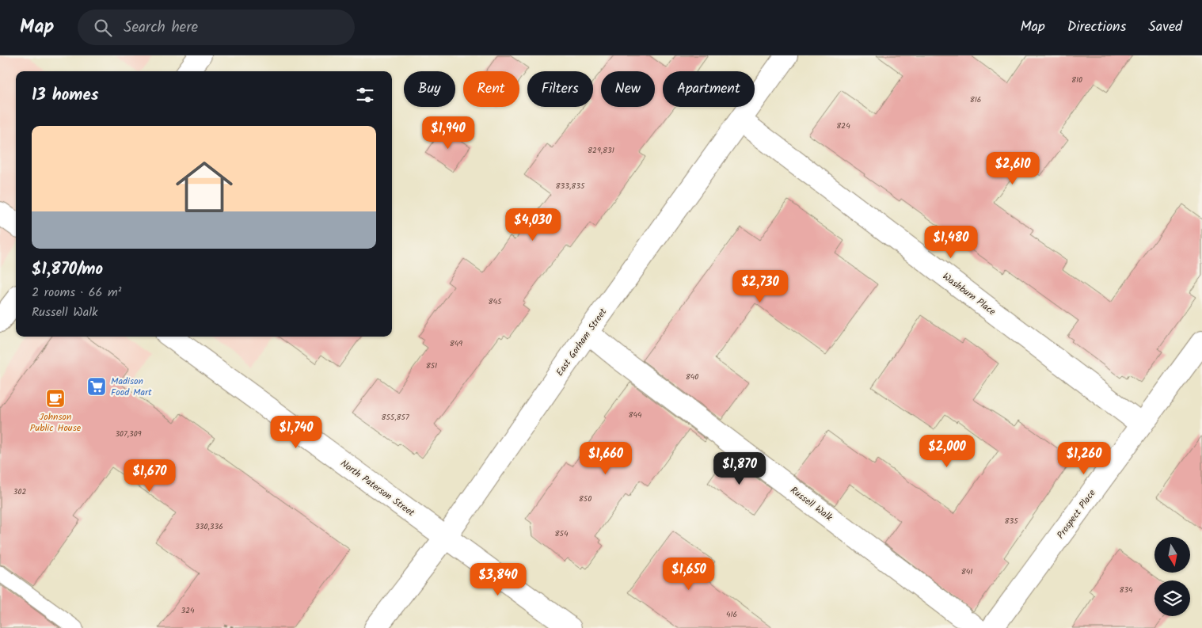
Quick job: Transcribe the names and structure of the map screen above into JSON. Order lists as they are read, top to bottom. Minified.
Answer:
{"streets":{"street":["Washburn Place","East Gorham Street","North Paterson Street","Russell Walk","Prospect Place"]},"crossings":[["Washburn Place","East Gorham Street"],["Washburn Place","Prospect Place"],["East Gorham Street","North Paterson Street"],["East Gorham Street","Russell Walk"]],"places":{"supermarket":["Madison Food Mart"],"cafe":["Johnson Public House"]},"house_numbers":["810","816","824","829,831","833,835","845","849","851","840","844","855,857","307,309","302","850","835","330,336","854","841","834","324","416"],"north":"bottom","page":{"header":"Map","search":"Search here","nav":["Map","Directions","Saved"],"chip":["Buy","Rent","Filters","New","Apartment"],"heading":"13 homes","price":["$1,940","$2,610","$4,030","$1,480","$2,730","$1,740","$2,000","$1,660","$1,260","$1,870","$1,670","$1,650","$3,840"],"list":[{"name":"$1,870/mo","note":"2 rooms · 66 m² · Russell Walk"}]}}
